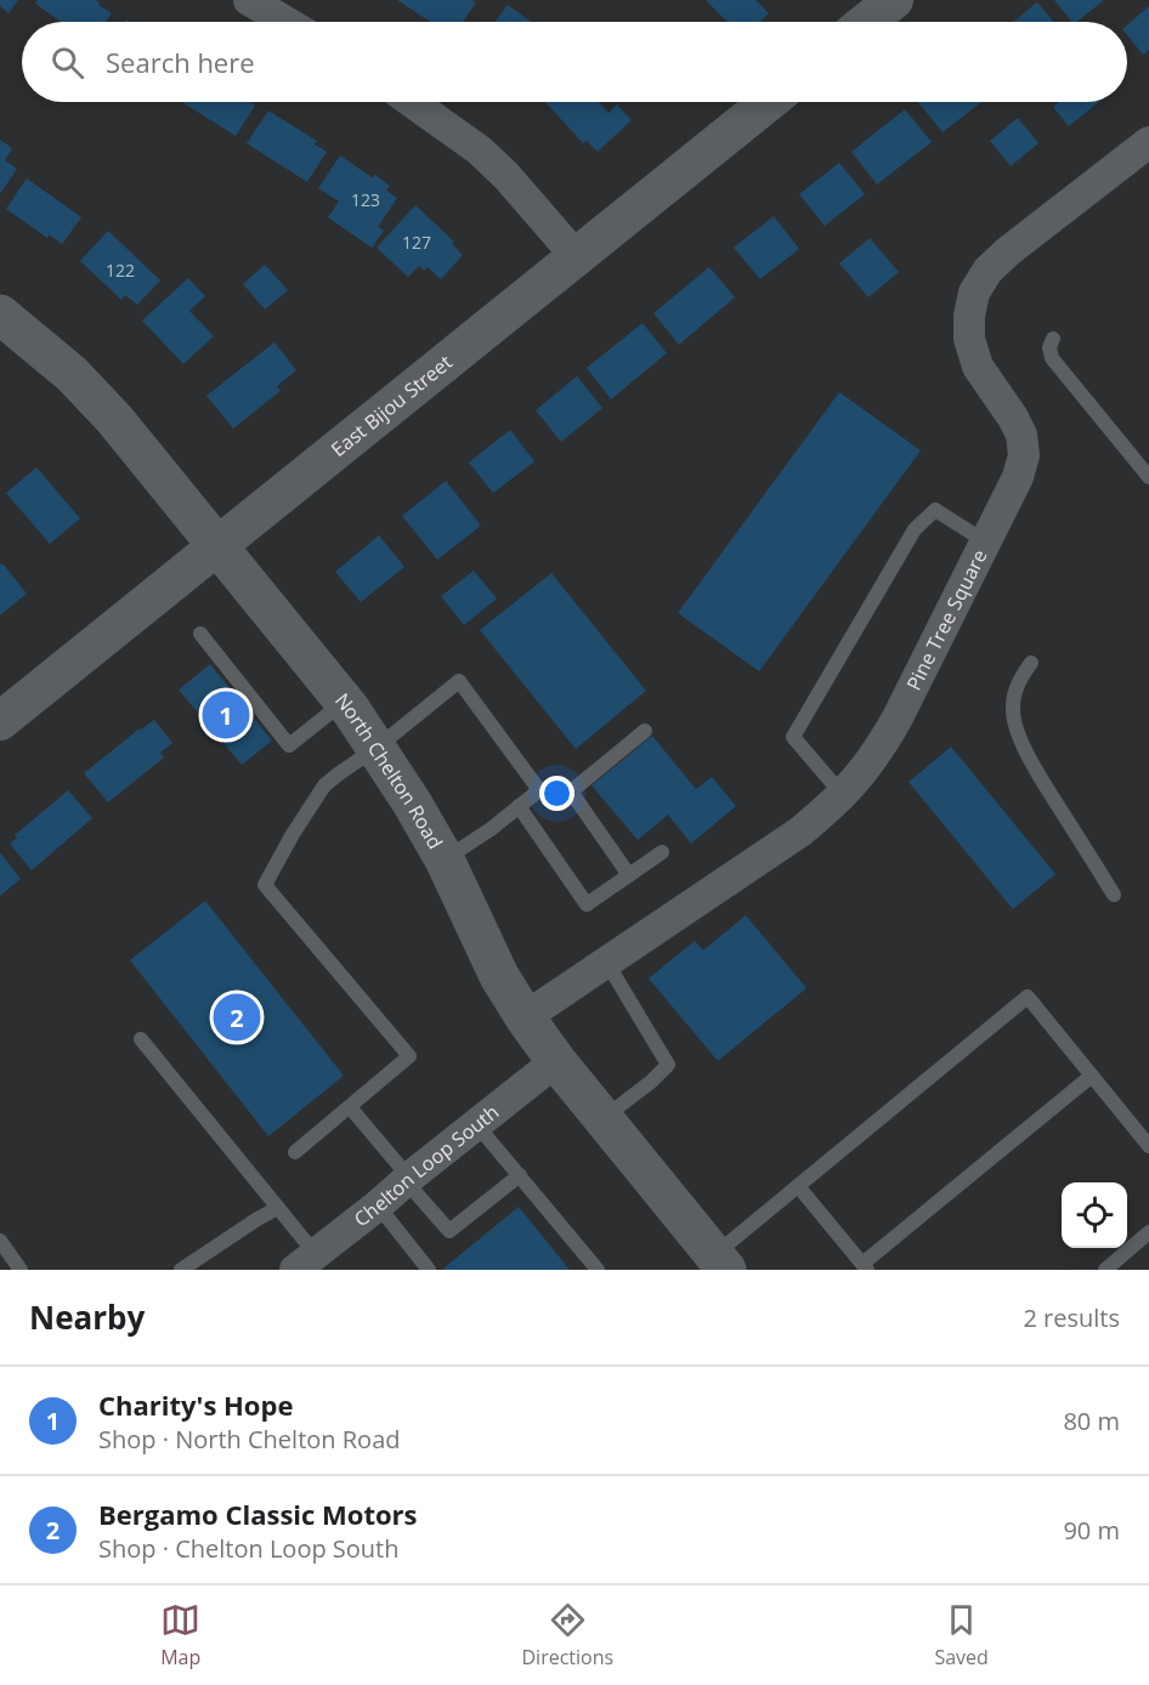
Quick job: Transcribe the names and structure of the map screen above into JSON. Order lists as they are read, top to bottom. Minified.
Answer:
{"streets":{"main road":["North Chelton Road"],"street":["East Bijou Street","Pine Tree Square","Chelton Loop South"]},"crossings":[["East Bijou Street","North Chelton Road"],["Pine Tree Square","North Chelton Road"],["North Chelton Road","Chelton Loop South"]],"house_numbers":["123","127","122"],"page":{"search":"Search here","pins":["1","2"],"heading":["Nearby","2 results"],"list":[{"mark":"1","name":"Charity's Hope","note":"Shop · North Chelton Road","value":"80 m"},{"mark":"2","name":"Bergamo Classic Motors","note":"Shop · Chelton Loop South","value":"90 m"}],"nav":["Map","Directions","Saved"]}}
